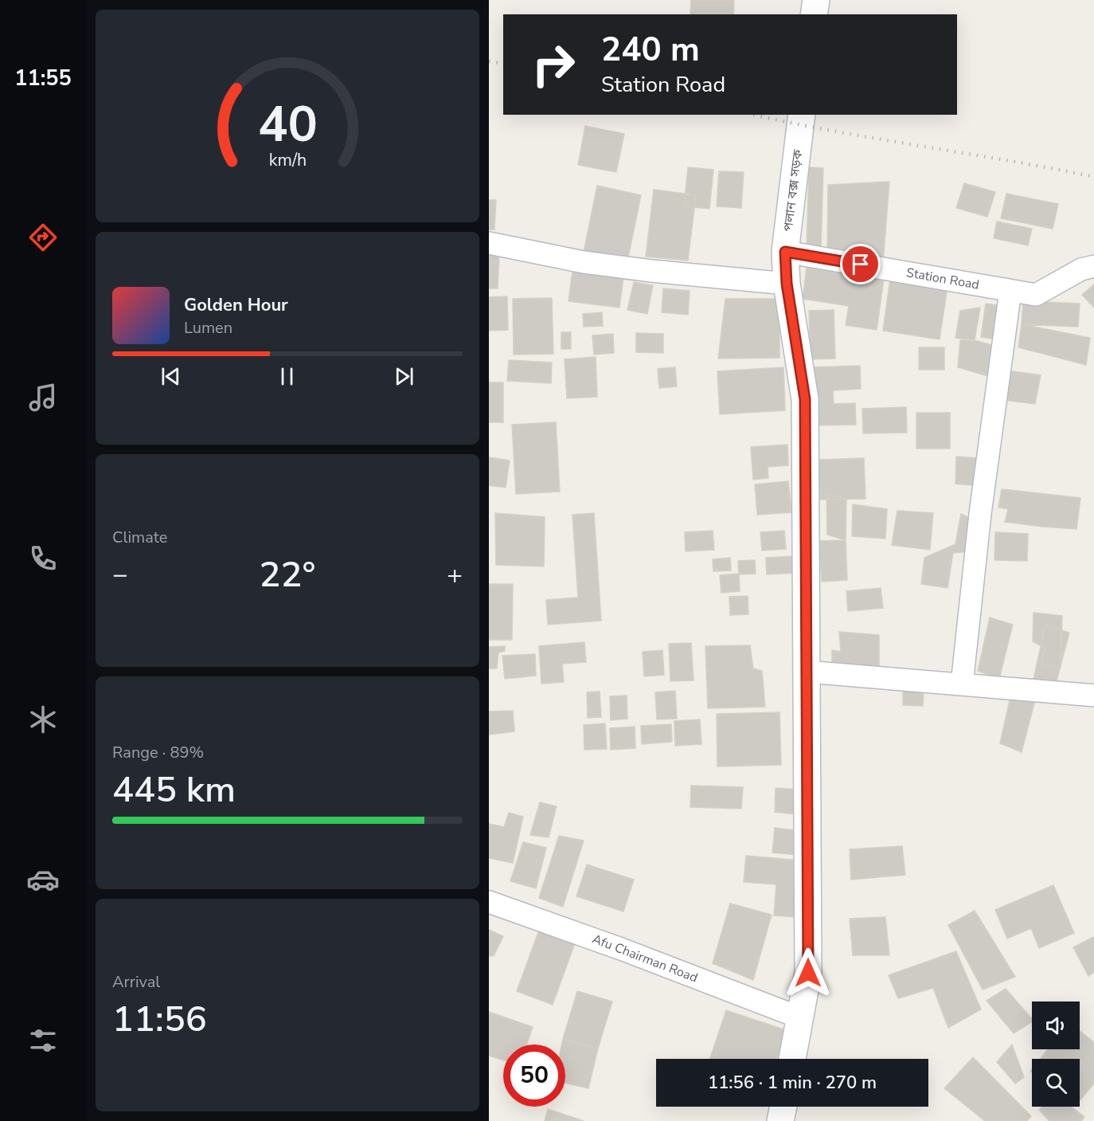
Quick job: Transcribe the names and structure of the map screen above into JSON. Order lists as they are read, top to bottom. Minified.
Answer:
{"streets":{"main road":["পলান বক্স সড়ক"],"street":["Station Road","Afu Chairman Road"]},"crossings":[["পলান বক্স সড়ক","Station Road"],["পলান বক্স সড়ক","Afu Chairman Road"]],"page":{"tabs":"11:55","turn":["240 m","Station Road"],"song":["Golden Hour","Lumen"],"tile":["Climate",["Range · 89%","445 km"],["Arrival","11:56"]],"heat":["−","22°","+"],"limit":"50","trip":"11:56 · 1 min · 270 m","gauge":["40","km/h"]}}
